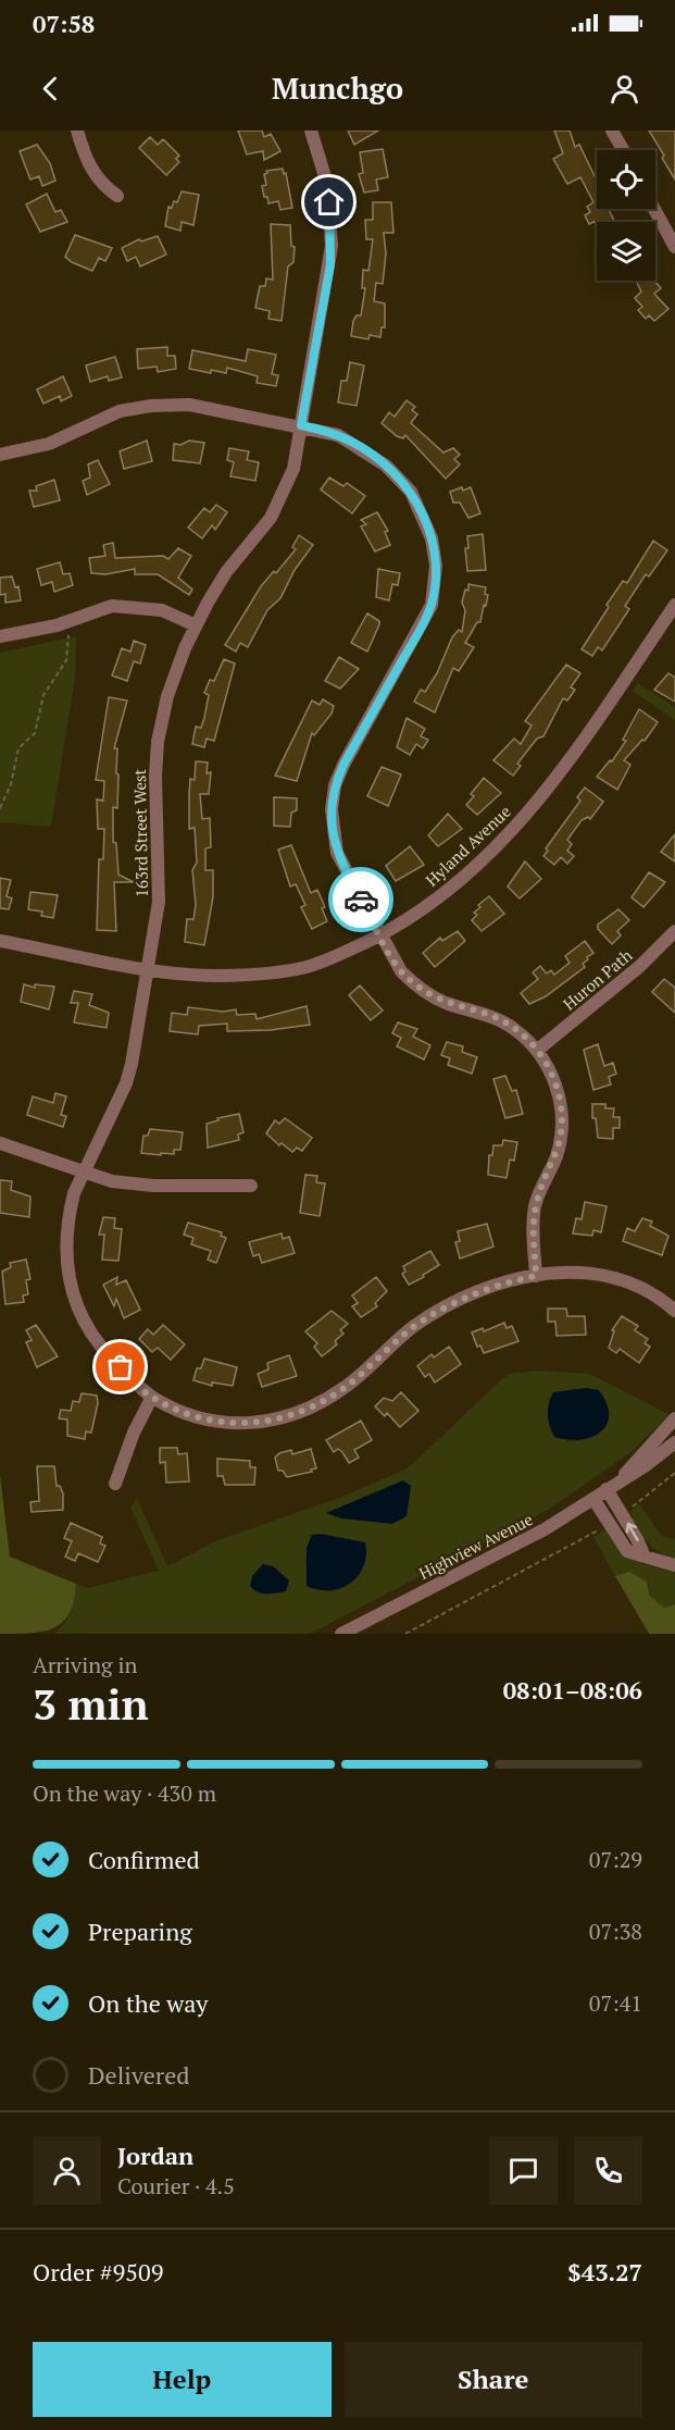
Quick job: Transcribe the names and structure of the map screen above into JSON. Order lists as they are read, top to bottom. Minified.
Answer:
{"streets":{"street":["163rd Street West","Hyland Avenue","Huron Path","Highview Avenue"]},"crossings":[["163rd Street West","Hyland Avenue"]],"page":{"status":"07:58","header":"Munchgo","heading":["3 min","Arriving in","08:01–08:06"],"panel":["Jordan","Courier · 4.5","Order #9509","$43.27"],"bar":"On the way · 430 m","list":[["Confirmed","07:29"],["Preparing","07:38"],["On the way","07:41"],"Delivered"],"buttons":["Help","Share"]}}
